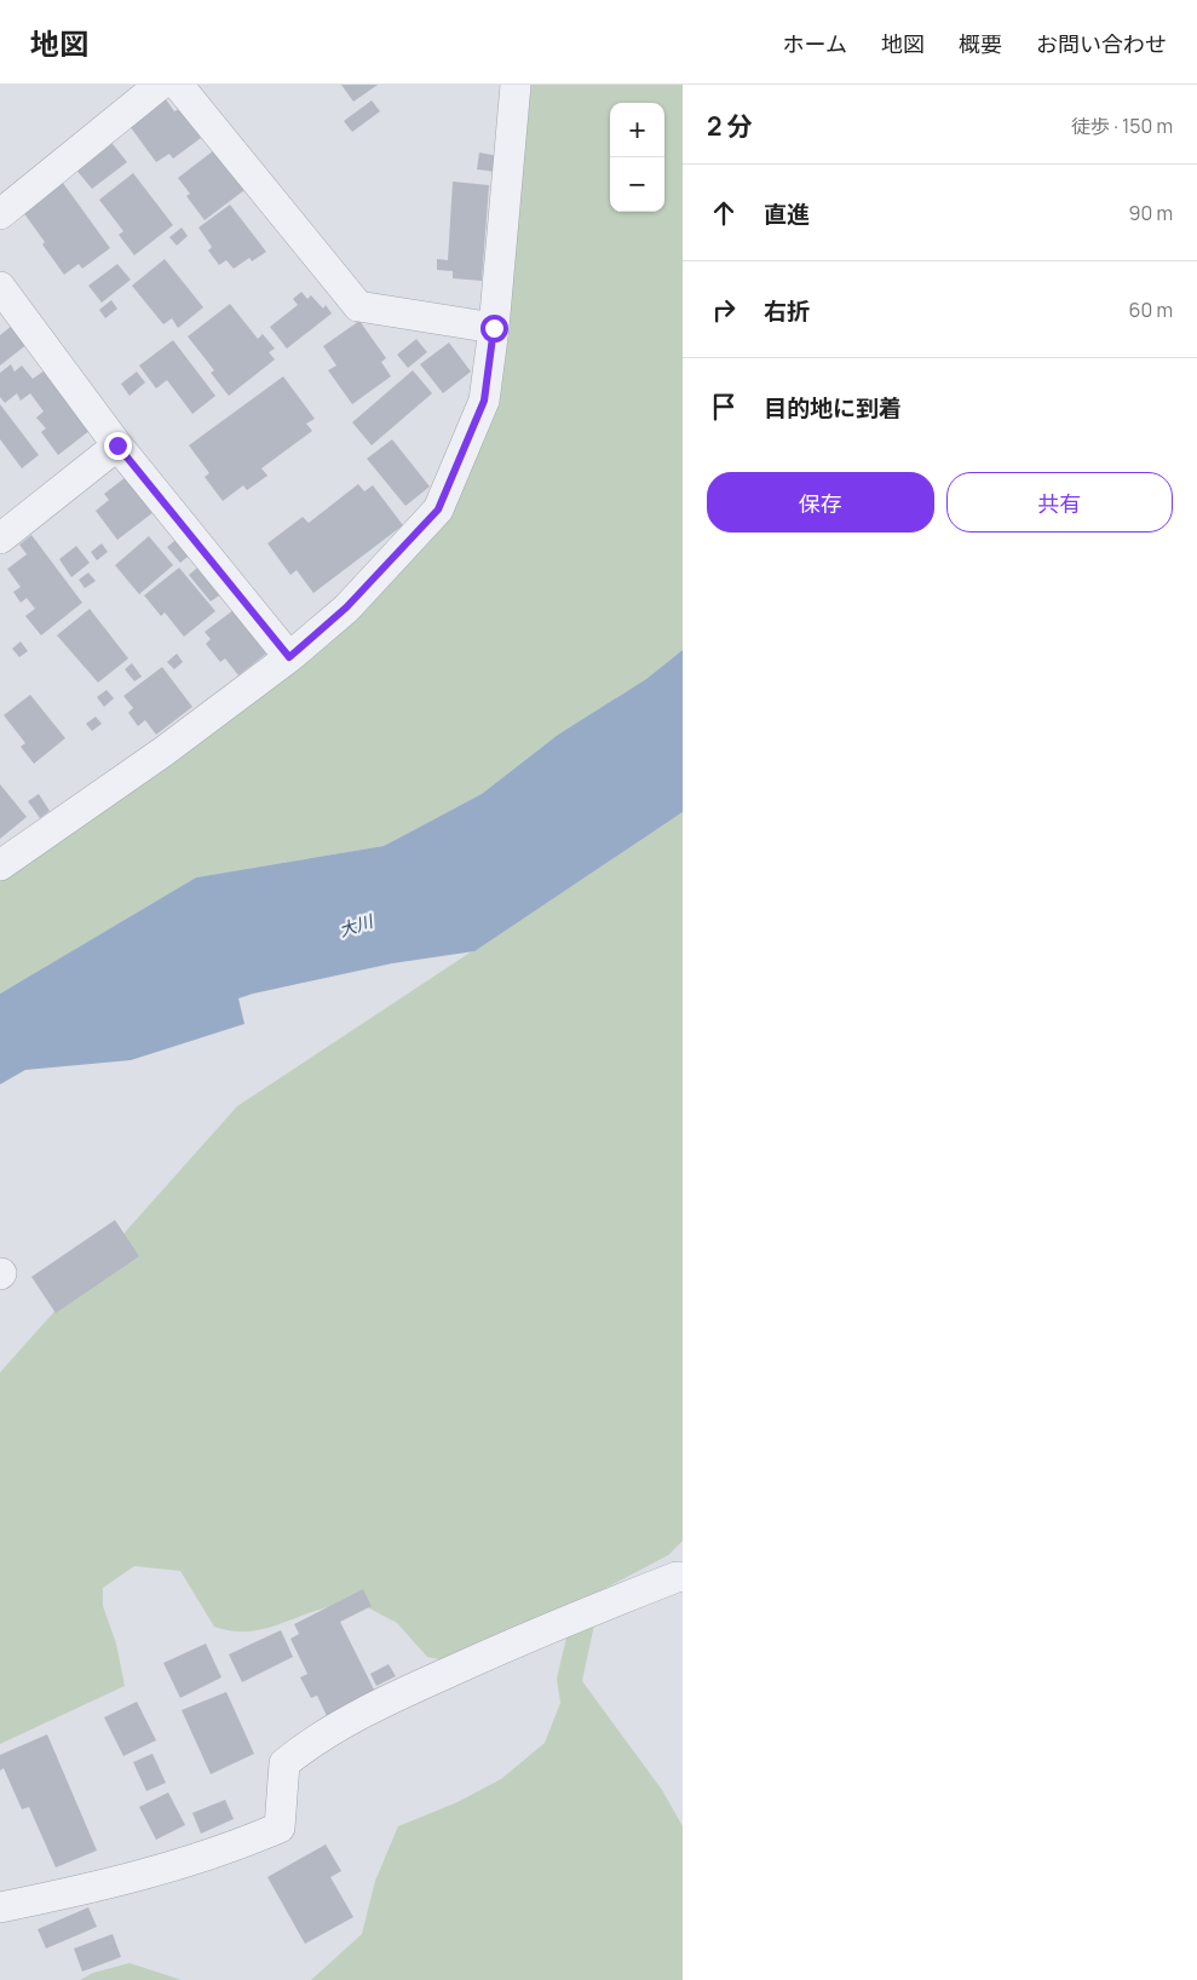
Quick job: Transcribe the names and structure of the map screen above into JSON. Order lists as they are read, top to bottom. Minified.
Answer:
{"water":["大川"],"page":{"header":"地図","nav":["ホーム","地図","概要","お問い合わせ"],"heading":["2 分","徒歩 · 150 m"],"map_buttons":["+","−"],"list":[["直進","90 m"],["右折","60 m"],"目的地に到着"],"buttons":["保存","共有"]}}
